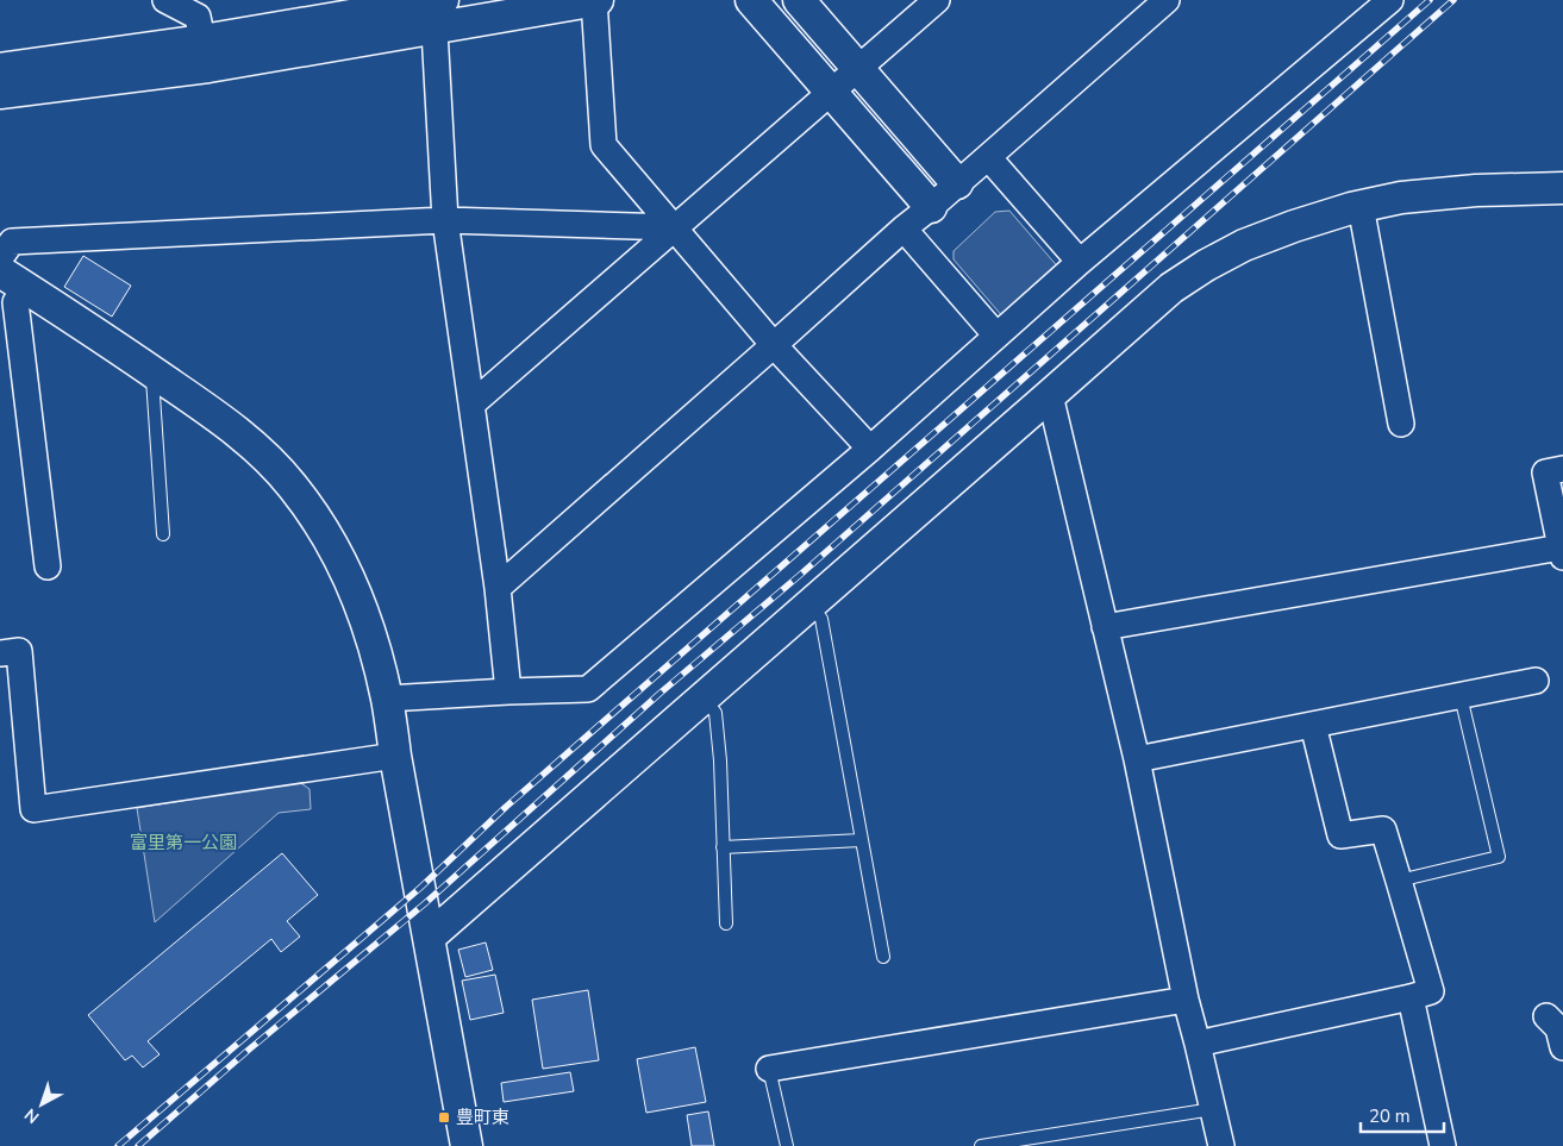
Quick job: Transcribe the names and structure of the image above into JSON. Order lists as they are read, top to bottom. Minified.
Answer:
{"parks":["富里第一公園"],"places":{"transit":["豊町東"]},"scale_bar":"20 m","north":"bottom left"}
